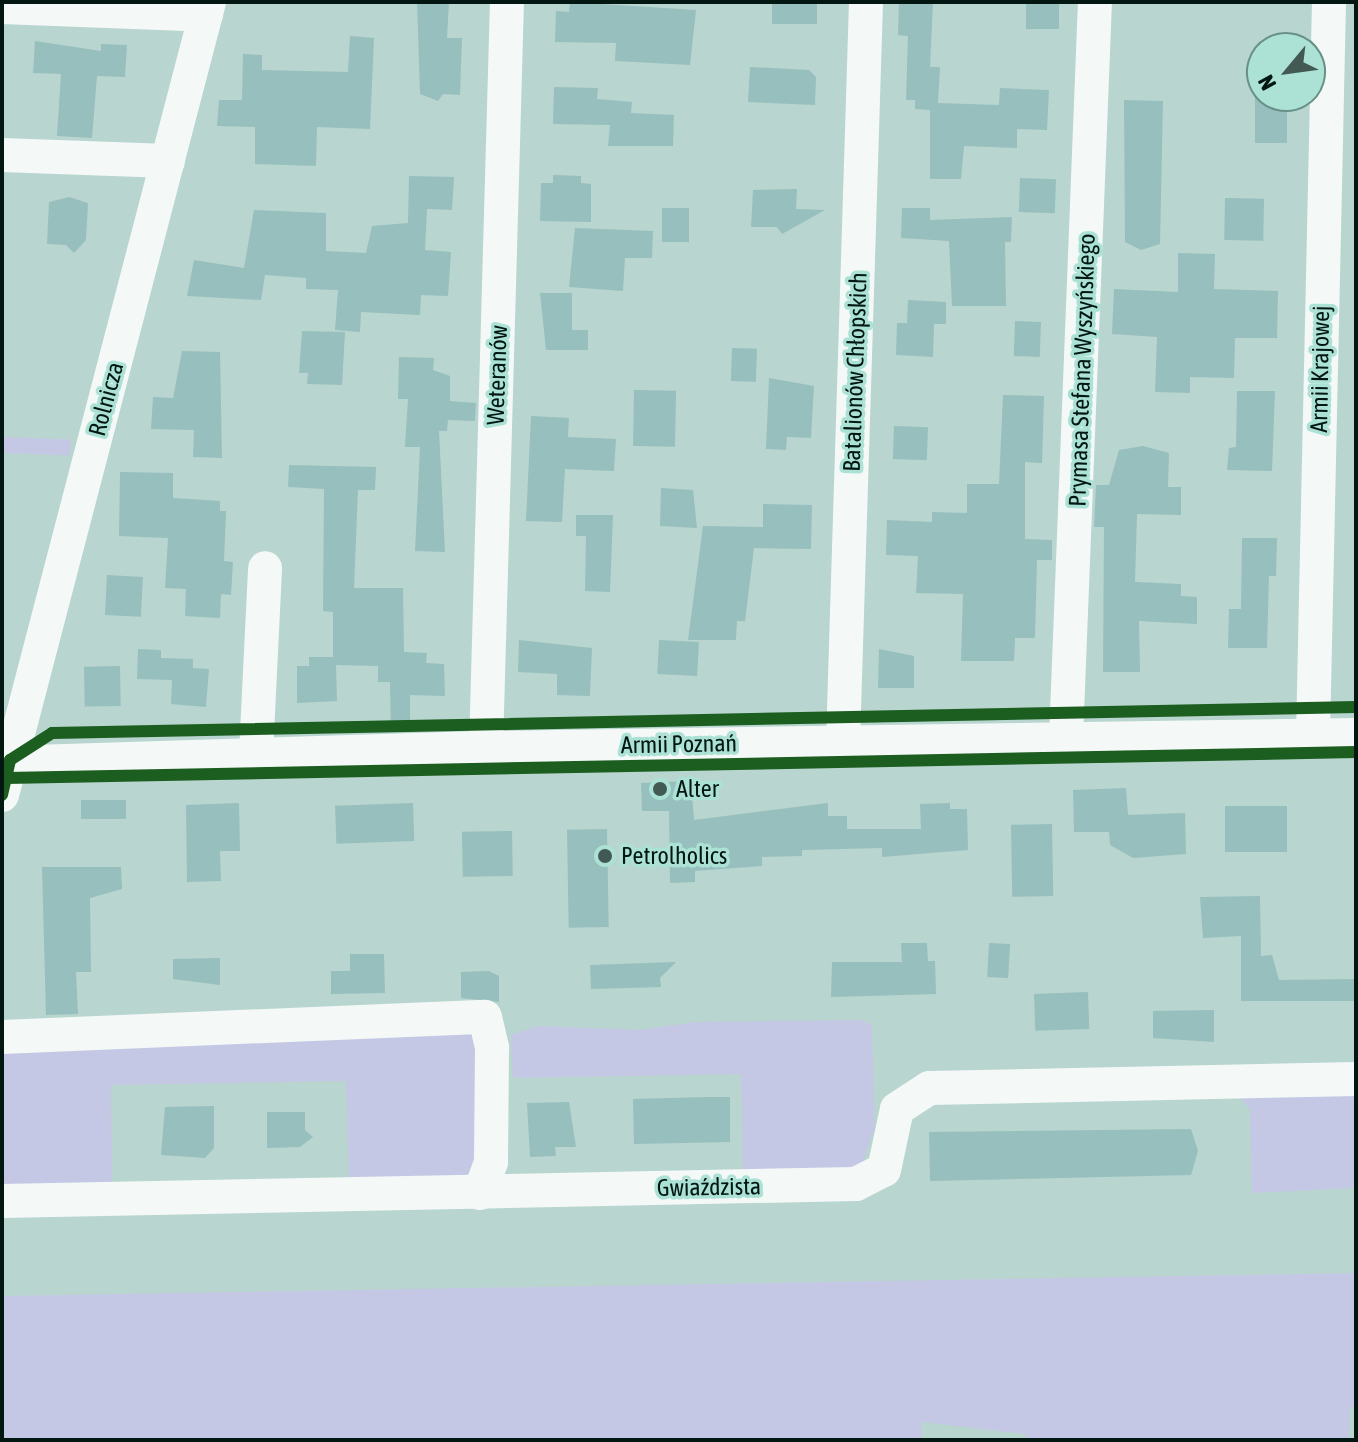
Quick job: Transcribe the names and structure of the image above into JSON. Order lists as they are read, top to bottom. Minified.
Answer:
{"streets":{"street":["Armii Krajowej","Prymasa Stefana Wyszyńskiego","Batalionów Chłopskich","Weteranów","Rolnicza","Armii Poznań","Gwiaździsta"]},"crossings":[["Armii Krajowej","Armii Poznań"],["Prymasa Stefana Wyszyńskiego","Armii Poznań"],["Batalionów Chłopskich","Armii Poznań"],["Weteranów","Armii Poznań"],["Rolnicza","Armii Poznań"]],"places":["Alter","Petrolholics"],"north":"bottom left"}
